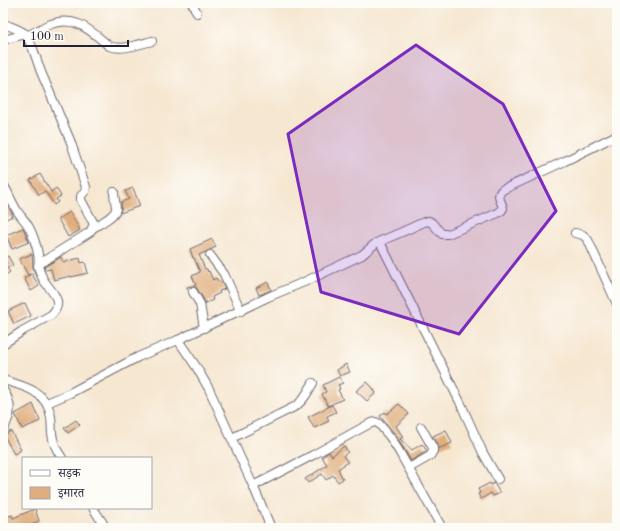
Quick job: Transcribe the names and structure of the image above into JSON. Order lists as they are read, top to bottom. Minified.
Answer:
{"legend":["सड़क","इमारत"],"scale_bar":"100 m"}
